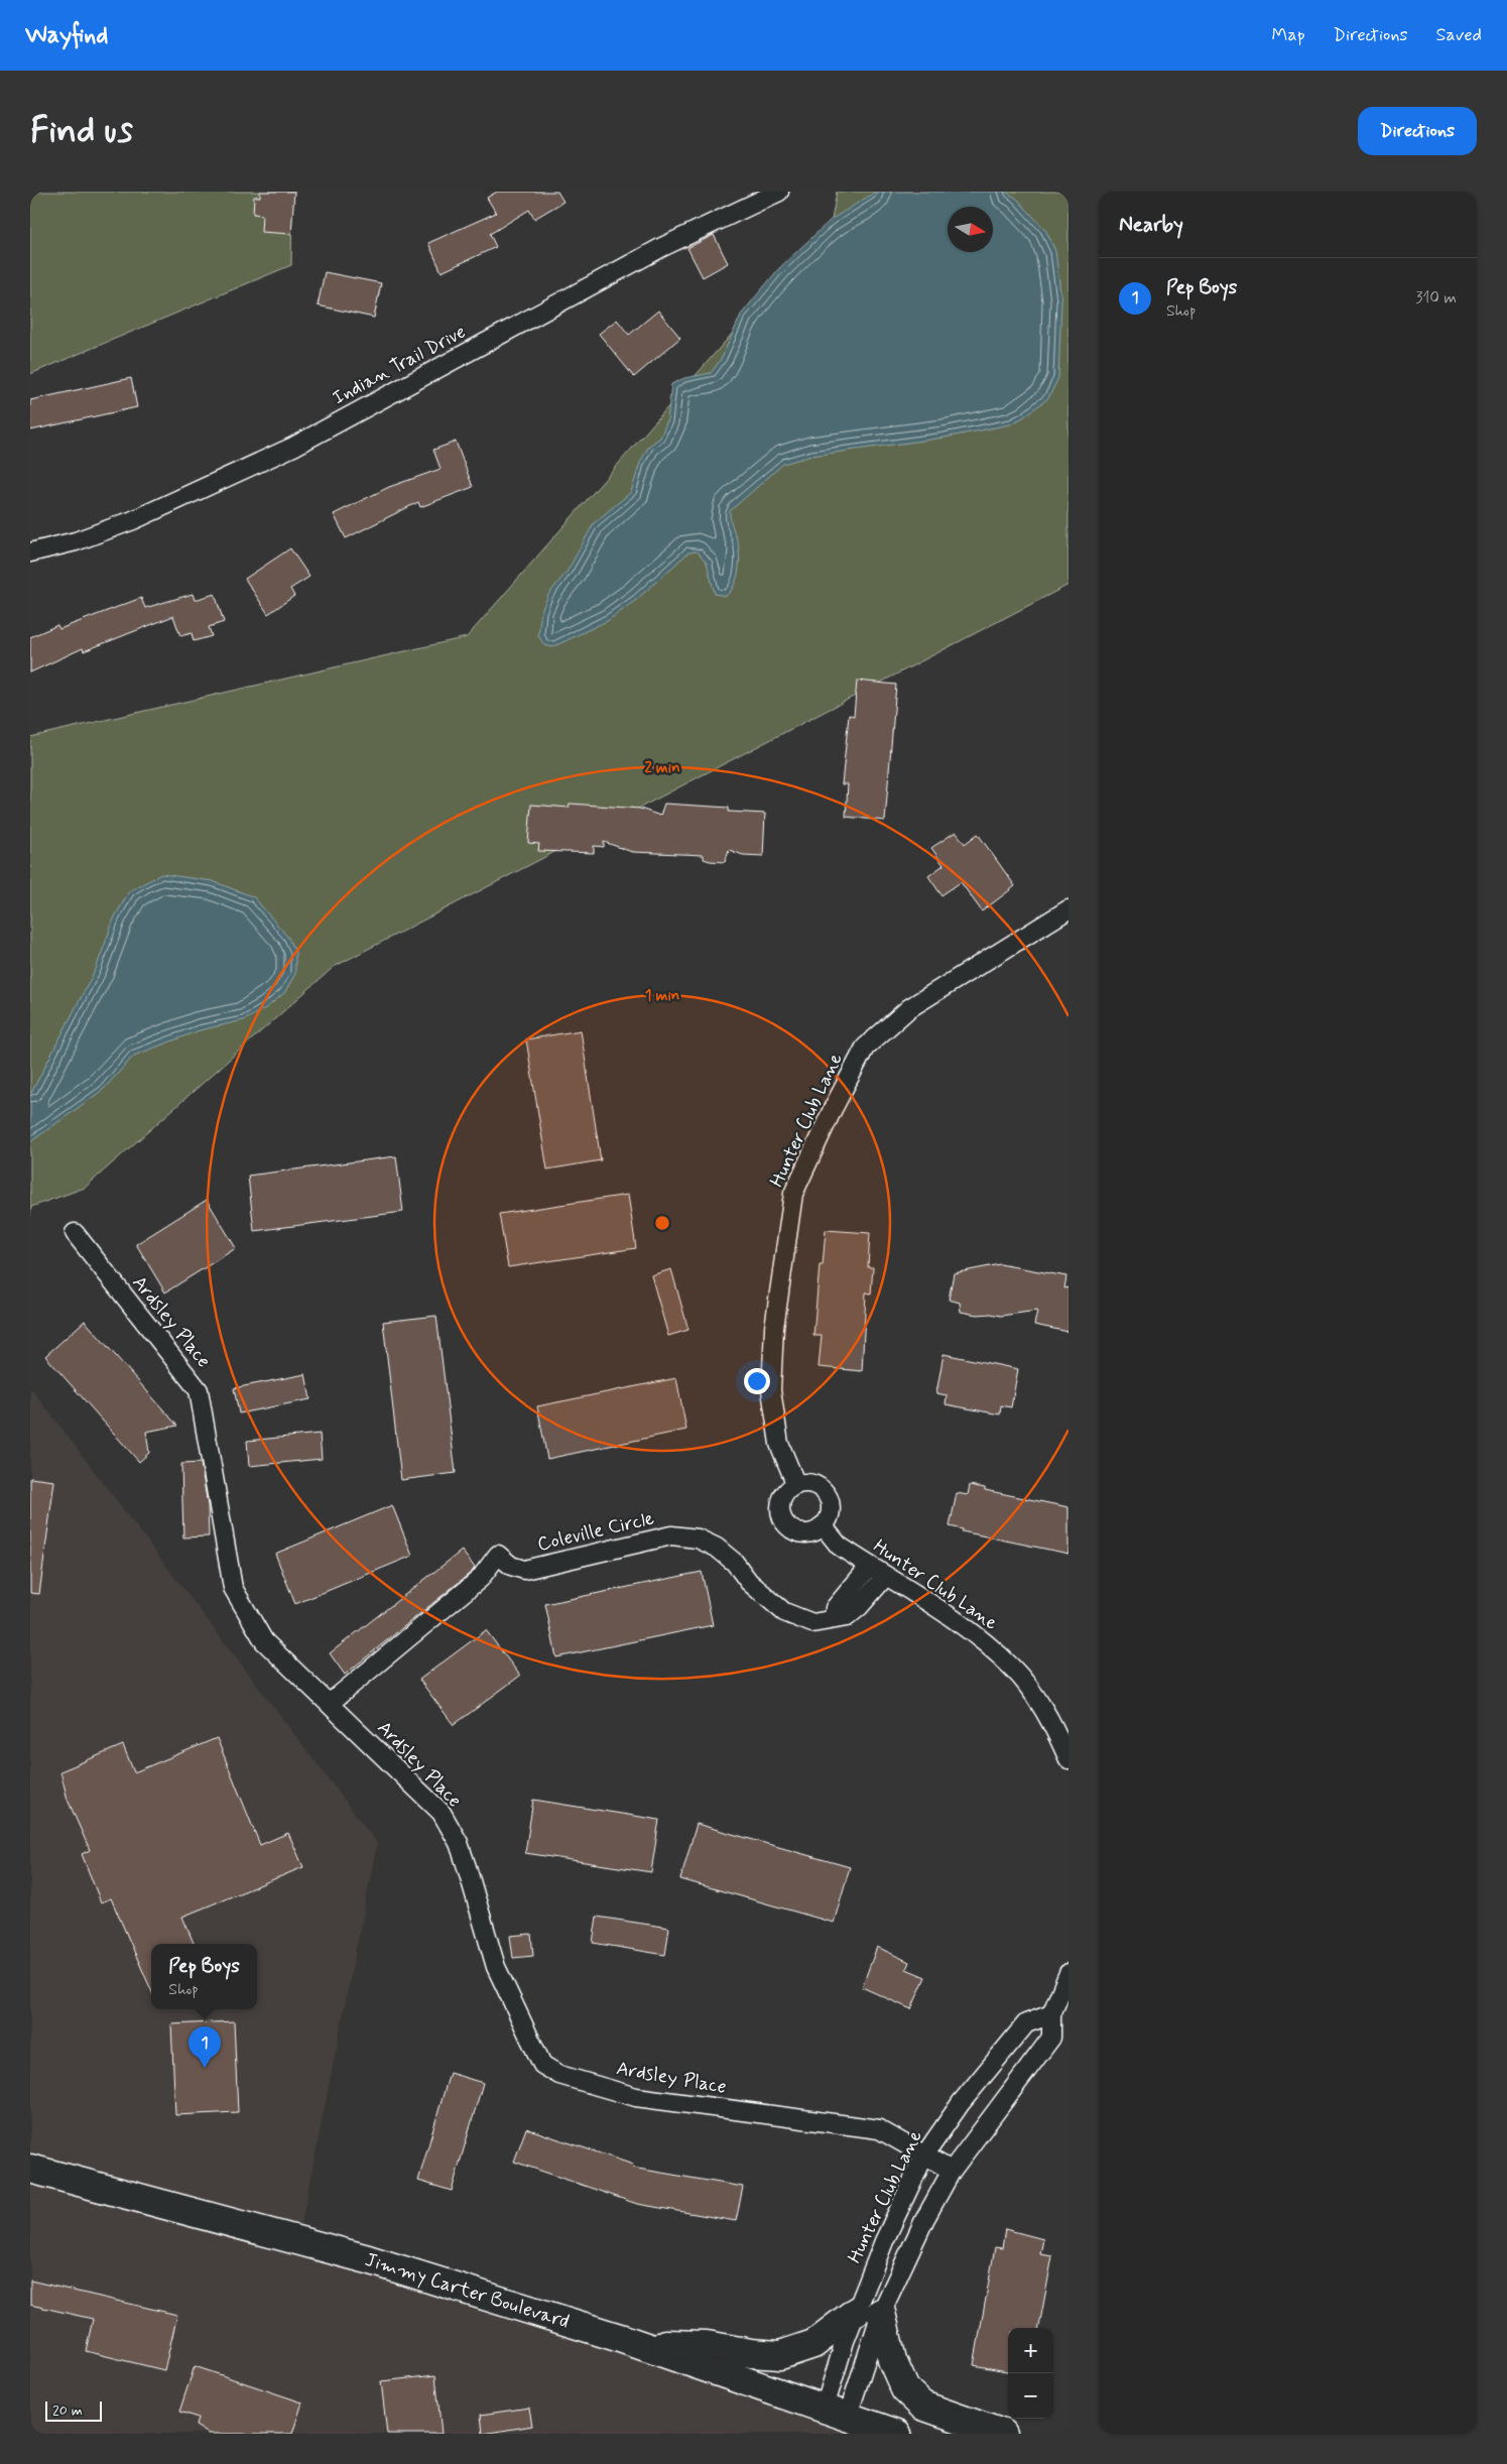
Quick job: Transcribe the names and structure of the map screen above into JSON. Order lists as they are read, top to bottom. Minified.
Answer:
{"streets":{"main road":["Jimmy Carter Boulevard"],"street":["Indian Trail Drive","Hunter Club Lane","Ardsley Place","Coleville Circle"]},"crossings":[["Hunter Club Lane","Ardsley Place"],["Hunter Club Lane","Coleville Circle"],["Hunter Club Lane","Jimmy Carter Boulevard"],["Ardsley Place","Coleville Circle"]],"scale_bar":"20 m","north":"right","page":{"header":"Wayfind","nav":["Map","Directions","Saved"],"buttons":"Directions","title":"Find us","heading":"Nearby","list":[{"mark":"1","name":"Pep Boys","note":"Shop","value":"310 m"}],"popup":["Pep Boys","Shop"],"pins":"1","map_buttons":["+","−"],"scale":"20 m"},"rings":["2 min","1 min"]}
